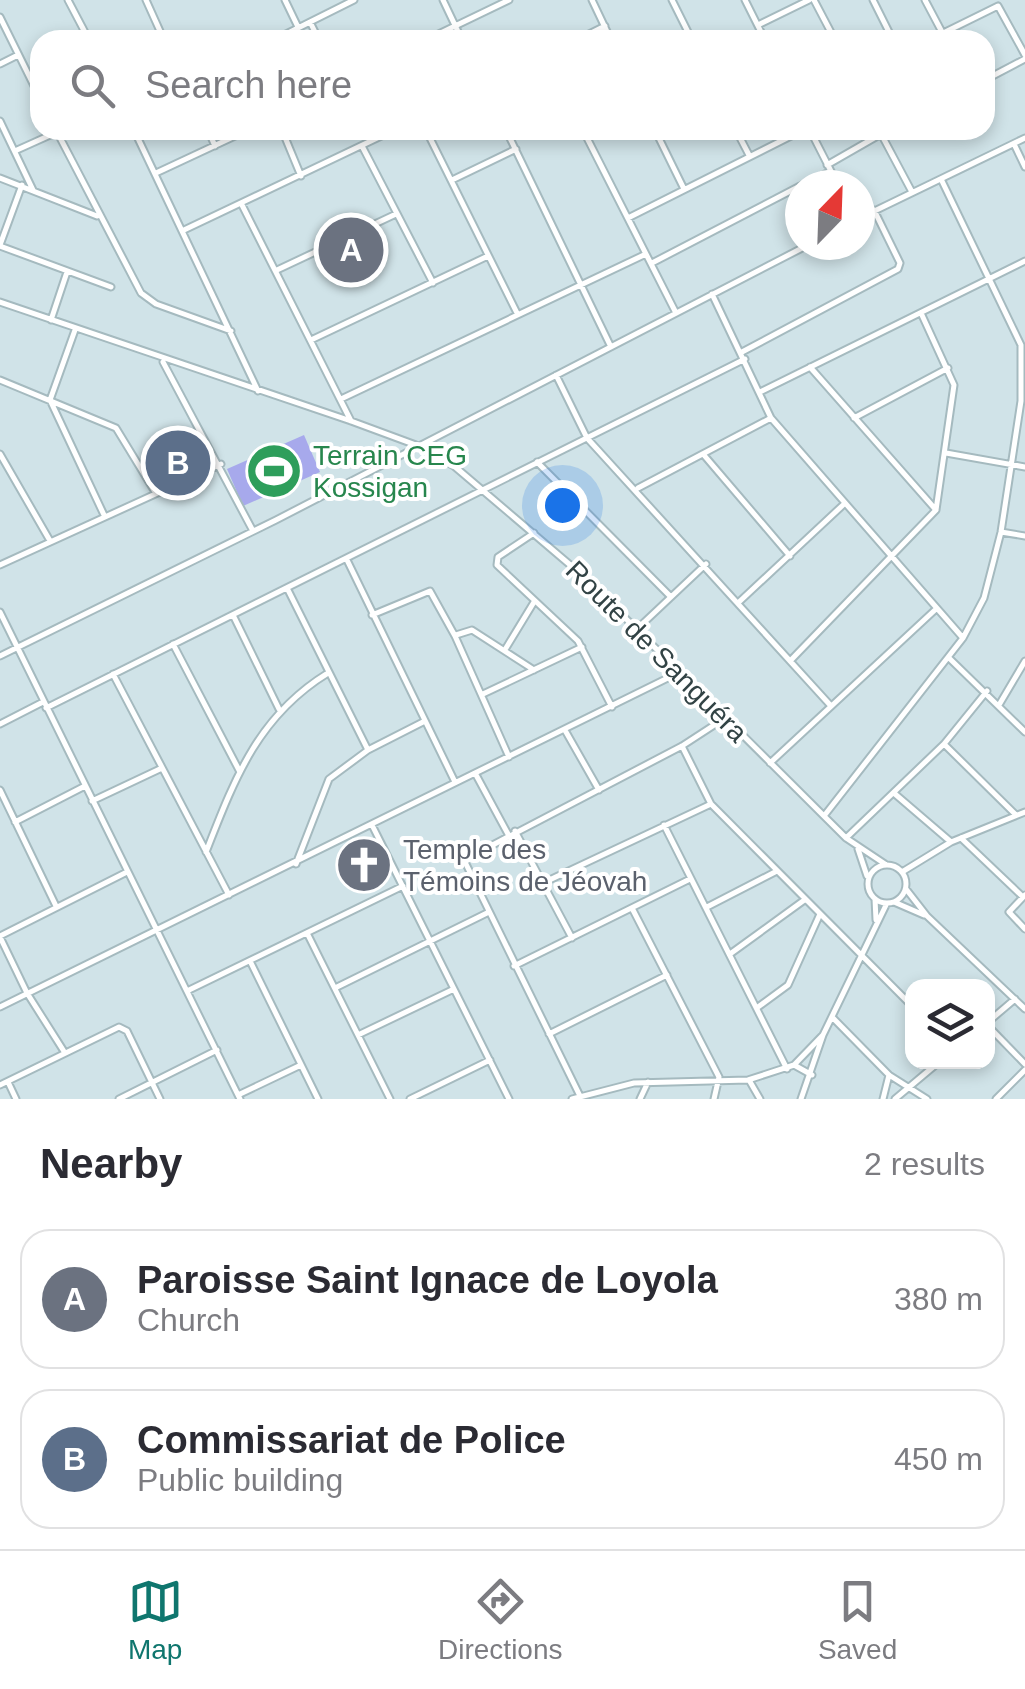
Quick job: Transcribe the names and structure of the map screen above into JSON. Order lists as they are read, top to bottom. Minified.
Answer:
{"streets":{"street":["Route de Sanguéra"]},"places":{"sports":["Terrain CEG Kossigan"],"church":["Temple des Témoins de Jéovah"]},"north":"top right","page":{"search":"Search here","pins":["A","B"],"heading":["Nearby","2 results"],"list":[{"mark":"A","name":"Paroisse Saint Ignace de Loyola","note":"Church","value":"380 m"},{"mark":"B","name":"Commissariat de Police","note":"Public building","value":"450 m"}],"nav":["Map","Directions","Saved"]}}
